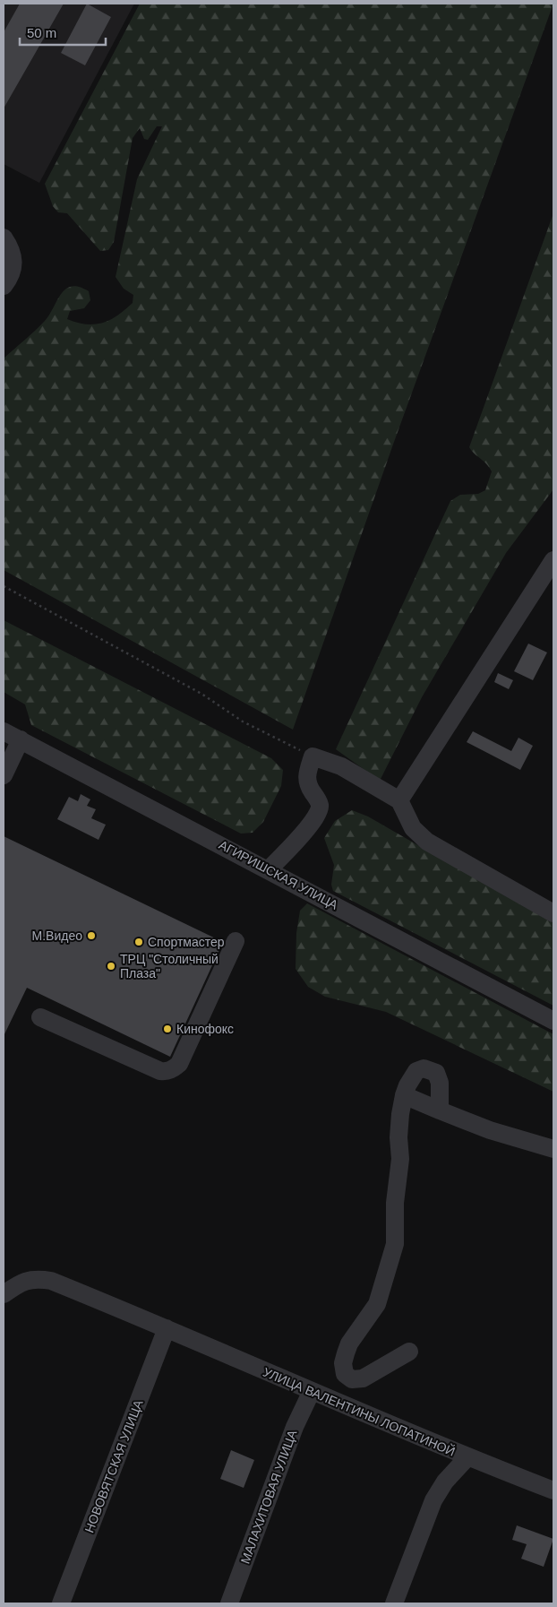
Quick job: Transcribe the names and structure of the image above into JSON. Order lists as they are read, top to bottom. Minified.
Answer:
{"streets":{"street":["АГИРИШСКАЯ УЛИЦА","УЛИЦА ВАЛЕНТИНЫ ЛОПАТИНОЙ","НОВОВЯТСКАЯ УЛИЦА","МАЛАХИТОВАЯ УЛИЦА"]},"crossings":[["УЛИЦА ВАЛЕНТИНЫ ЛОПАТИНОЙ","НОВОВЯТСКАЯ УЛИЦА"],["УЛИЦА ВАЛЕНТИНЫ ЛОПАТИНОЙ","МАЛАХИТОВАЯ УЛИЦА"]],"places":["М.Видео","Спортмастер","ТРЦ \"Столичный Плаза\"","Кинофокс"],"scale_bar":"50 m"}
